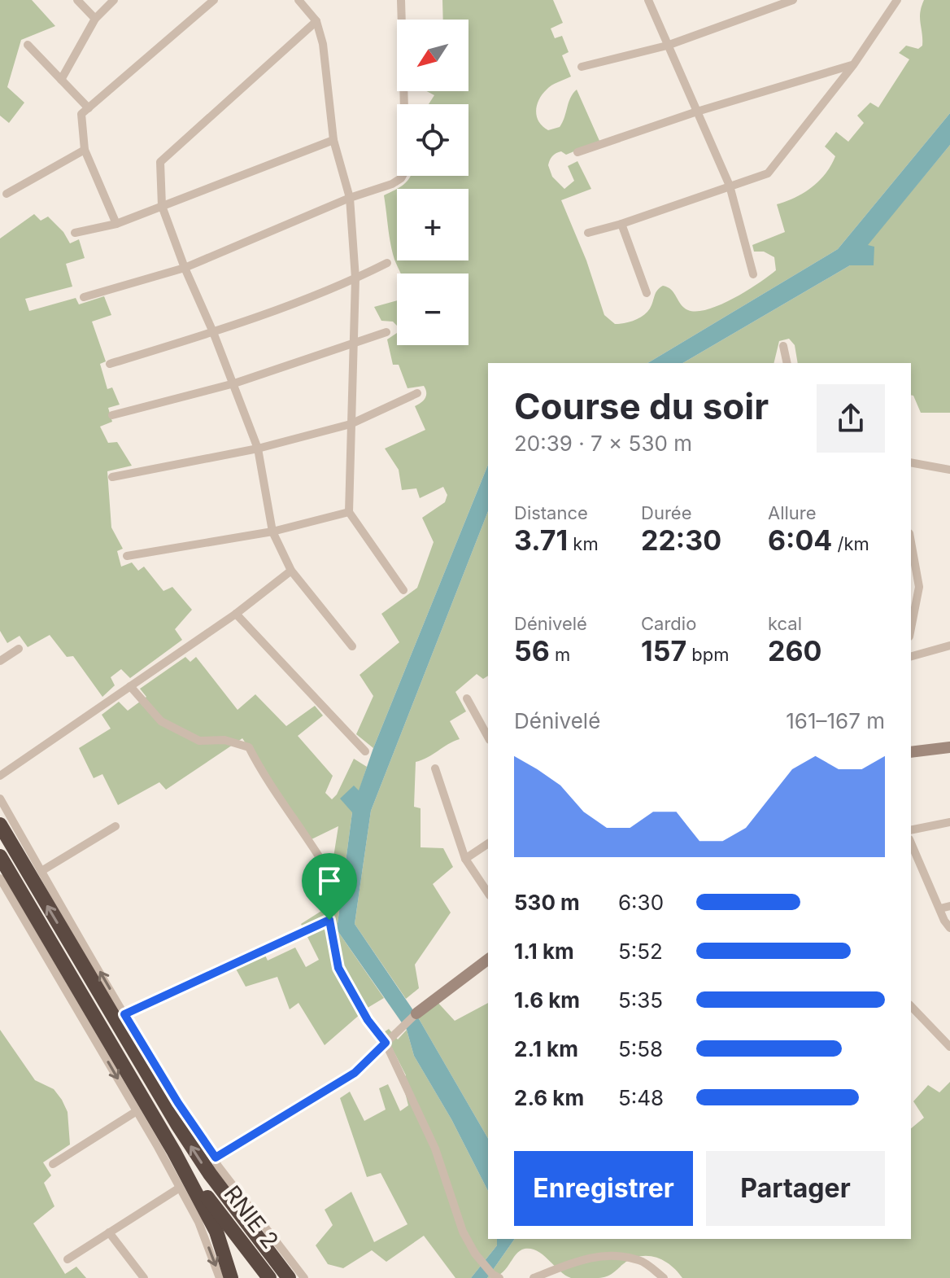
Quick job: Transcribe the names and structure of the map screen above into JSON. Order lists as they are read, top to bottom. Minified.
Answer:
{"streets":{"highway":["RNIE 2"]},"north":"bottom left","page":{"map_buttons":["+","−"],"heading":["Course du soir","20:39 · 7 × 530 m"],"stats":[["Distance","3.71 km"],["Durée","22:30"],["Allure","6:04 /km"],["Dénivelé","56 m"],["Cardio","157 bpm"],["kcal","260"]],"chart":["Dénivelé","161–167 m"],"list":[{"name":"530 m","note":"6:30"},{"name":"1.1 km","note":"5:52"},{"name":"1.6 km","note":"5:35"},{"name":"2.1 km","note":"5:58"},{"name":"2.6 km","note":"5:48"}],"buttons":["Enregistrer","Partager"]}}
